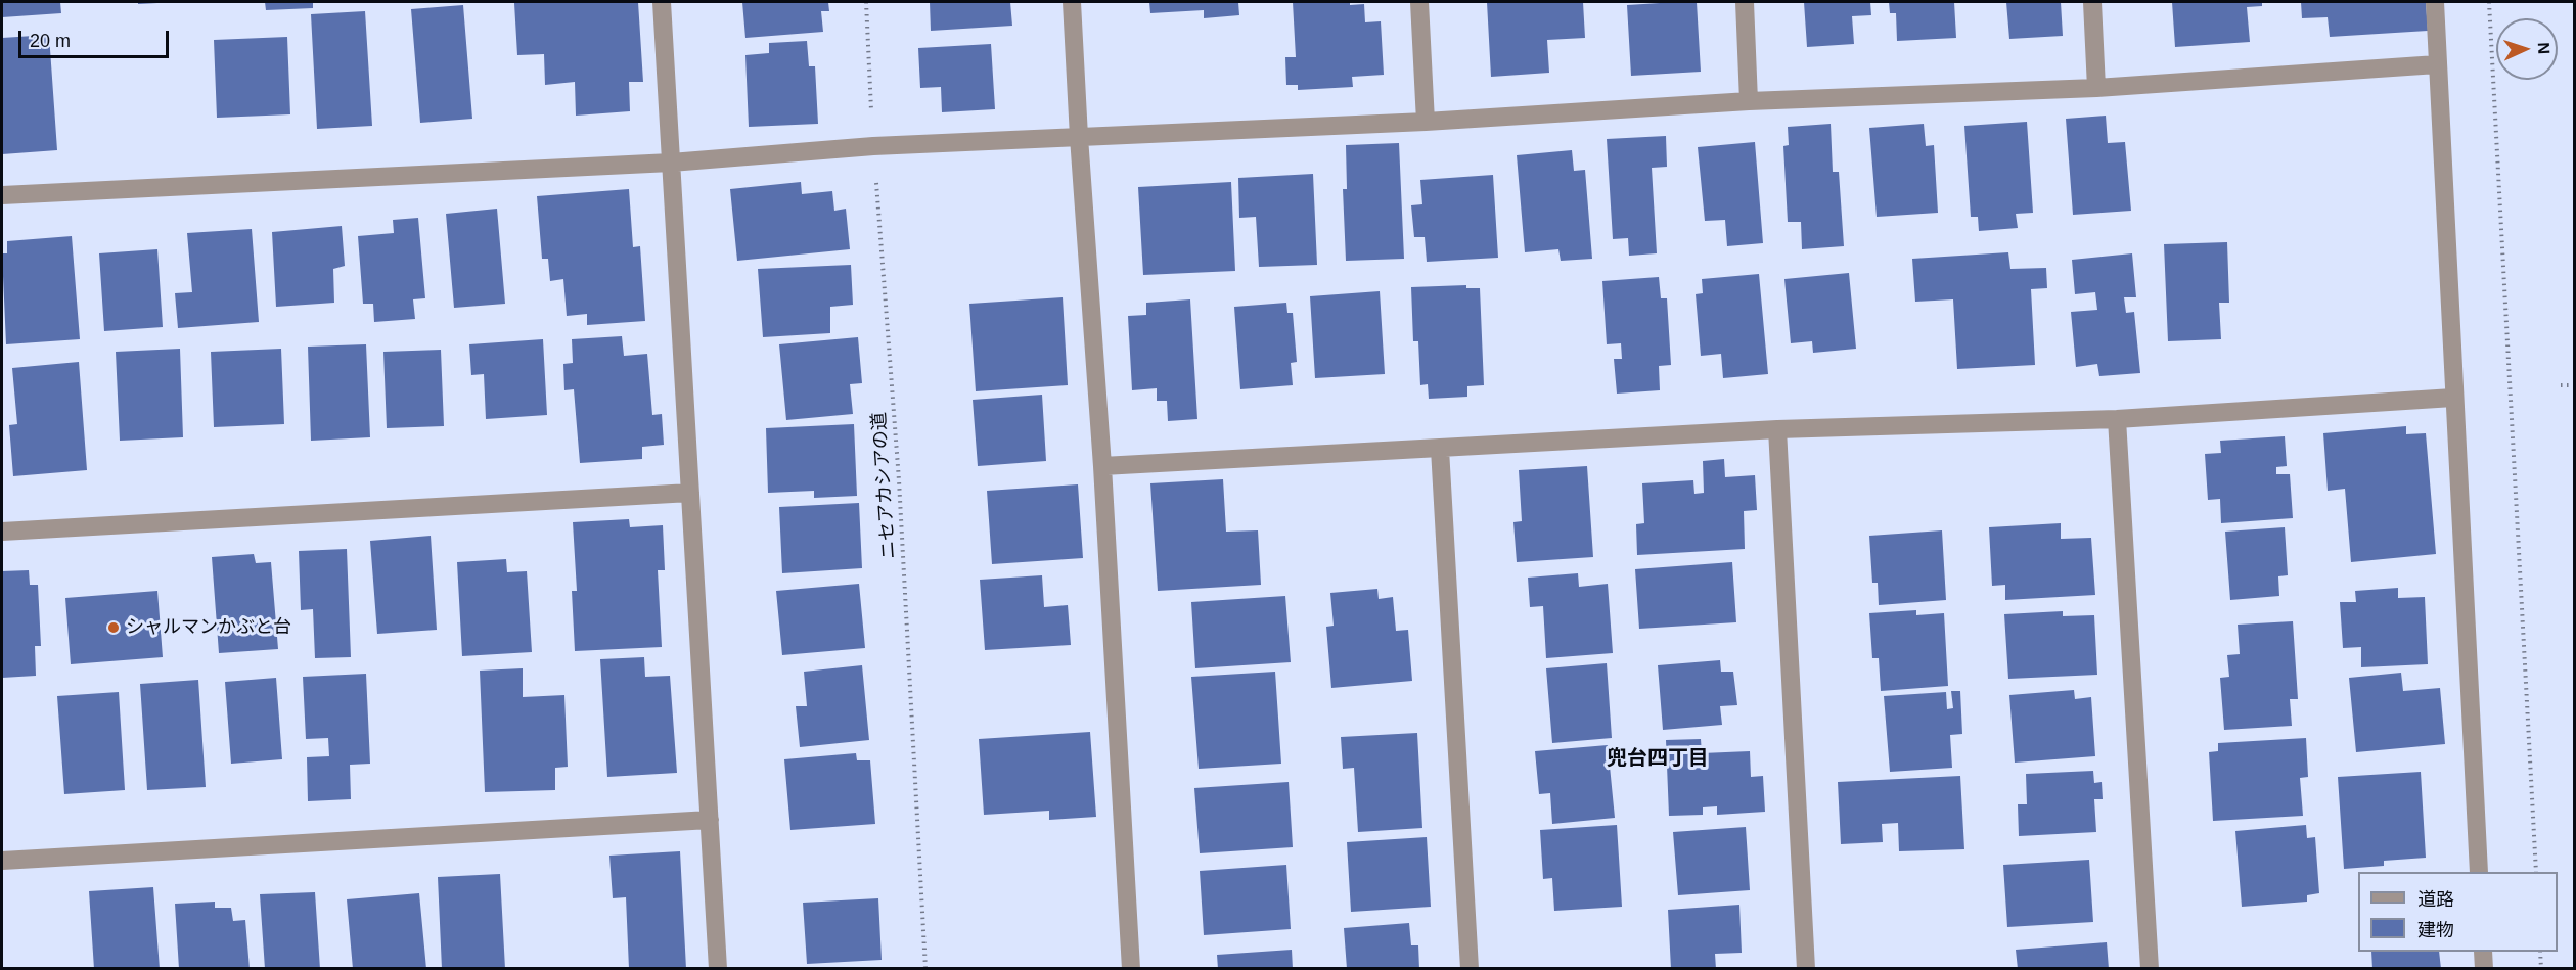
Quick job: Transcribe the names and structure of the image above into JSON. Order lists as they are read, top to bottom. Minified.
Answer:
{"streets":{"path":["ニセアカシアの道"]},"districts":["兜台四丁目"],"places":["シャルマンかぶと台"],"legend":["道路","建物"],"scale_bar":"20 m","north":"right"}
